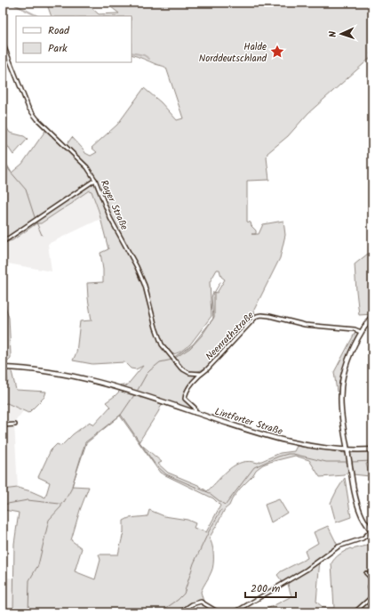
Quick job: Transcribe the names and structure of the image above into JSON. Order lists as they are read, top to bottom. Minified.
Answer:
{"streets":{"main road":["Lintforter Straße"],"street":["Rayer Straße","Neenrathstraße"]},"crossings":[["Rayer Straße","Neenrathstraße"],["Neenrathstraße","Lintforter Straße"]],"places":{"place":["Halde Norddeutschland"]},"legend":["Road","Park"],"scale_bar":"200 m","north":"left"}
